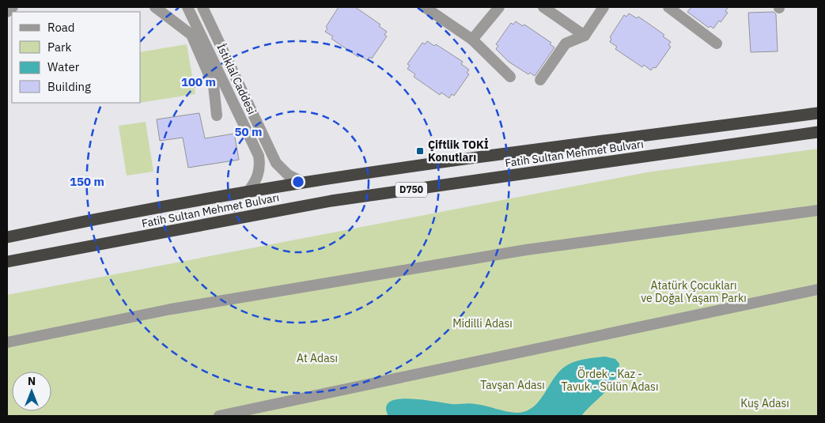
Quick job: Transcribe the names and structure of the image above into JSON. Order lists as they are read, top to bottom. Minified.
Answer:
{"streets":{"highway":["Fatih Sultan Mehmet Bulvarı","D750"],"street":["İstiklal Caddesi"]},"crossings":[["İstiklal Caddesi","Fatih Sultan Mehmet Bulvarı"]],"parks":["Atatürk Çocukları ve Doğal Yaşam Parkı","Midilli Adası","At Adası","Ördek - Kaz - Tavuk - Sülün Adası","Tavşan Adası","Kuş Adası"],"places":{"transit":["Çiftlik TOKİ Konutları"]},"legend":["Road","Park","Water","Building"],"north":"top","rings":["100 m","50 m","150 m"]}
